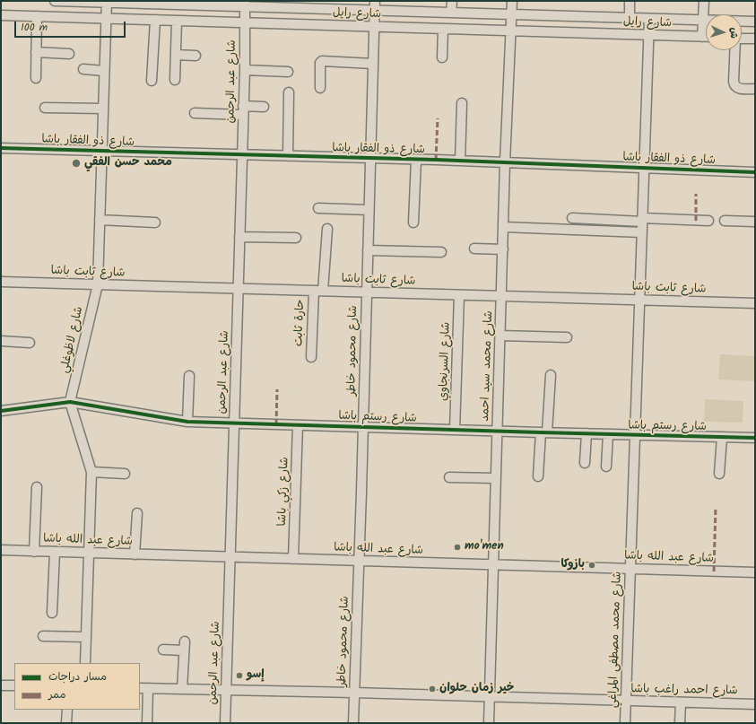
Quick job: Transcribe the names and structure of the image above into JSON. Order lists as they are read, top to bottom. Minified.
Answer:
{"streets":{"street":["شارع رايل","شارع عبد الرحمن","شارع ذو الفقار باشا","شارع ثابت باشا","حارة ثابت","شارع لاظوغلي","شارع محمود خاطر","شارع السرنجاوي","شارع محمد سيد احمد","شارع رستم باشا","شارع زكي باشا","شارع عبد الله باشا","شارع محمد مصطفى المراغي","شارع احمد راغب باشا"]},"crossings":[["شارع رايل","شارع عبد الرحمن"],["شارع رايل","شارع لاظوغلي"],["شارع رايل","شارع محمود خاطر"],["شارع رايل","شارع محمد سيد احمد"],["شارع رايل","شارع محمد مصطفى المراغي"],["شارع عبد الرحمن","شارع ذو الفقار باشا"],["شارع عبد الرحمن","شارع ثابت باشا"],["شارع عبد الرحمن","شارع رستم باشا"],["شارع عبد الرحمن","شارع عبد الله باشا"],["شارع عبد الرحمن","شارع احمد راغب باشا"],["شارع ذو الفقار باشا","شارع لاظوغلي"],["شارع ذو الفقار باشا","شارع محمود خاطر"],["شارع ذو الفقار باشا","شارع محمد سيد احمد"],["شارع ذو الفقار باشا","شارع محمد مصطفى المراغي"],["شارع ثابت باشا","حارة ثابت"],["شارع ثابت باشا","شارع لاظوغلي"],["شارع ثابت باشا","شارع محمود خاطر"],["شارع ثابت باشا","شارع السرنجاوي"],["شارع ثابت باشا","شارع محمد سيد احمد"],["شارع ثابت باشا","شارع محمد مصطفى المراغي"],["شارع لاظوغلي","شارع رستم باشا"],["شارع محمود خاطر","شارع رستم باشا"],["شارع محمود خاطر","شارع عبد الله باشا"],["شارع محمود خاطر","شارع احمد راغب باشا"],["شارع السرنجاوي","شارع رستم باشا"],["شارع محمد سيد احمد","شارع رستم باشا"],["شارع محمد سيد احمد","شارع عبد الله باشا"],["شارع محمد سيد احمد","شارع احمد راغب باشا"],["شارع رستم باشا","شارع زكي باشا"],["شارع رستم باشا","شارع محمد مصطفى المراغي"],["شارع زكي باشا","شارع عبد الله باشا"],["شارع عبد الله باشا","شارع محمد مصطفى المراغي"],["شارع محمد مصطفى المراغي","شارع احمد راغب باشا"]],"places":["محمد حسن الفقي","mo'men","بازوكا","إسو","خير زمان حلوان"],"legend":["مسار دراجات","ممر"],"scale_bar":"100 m","north":"right"}
